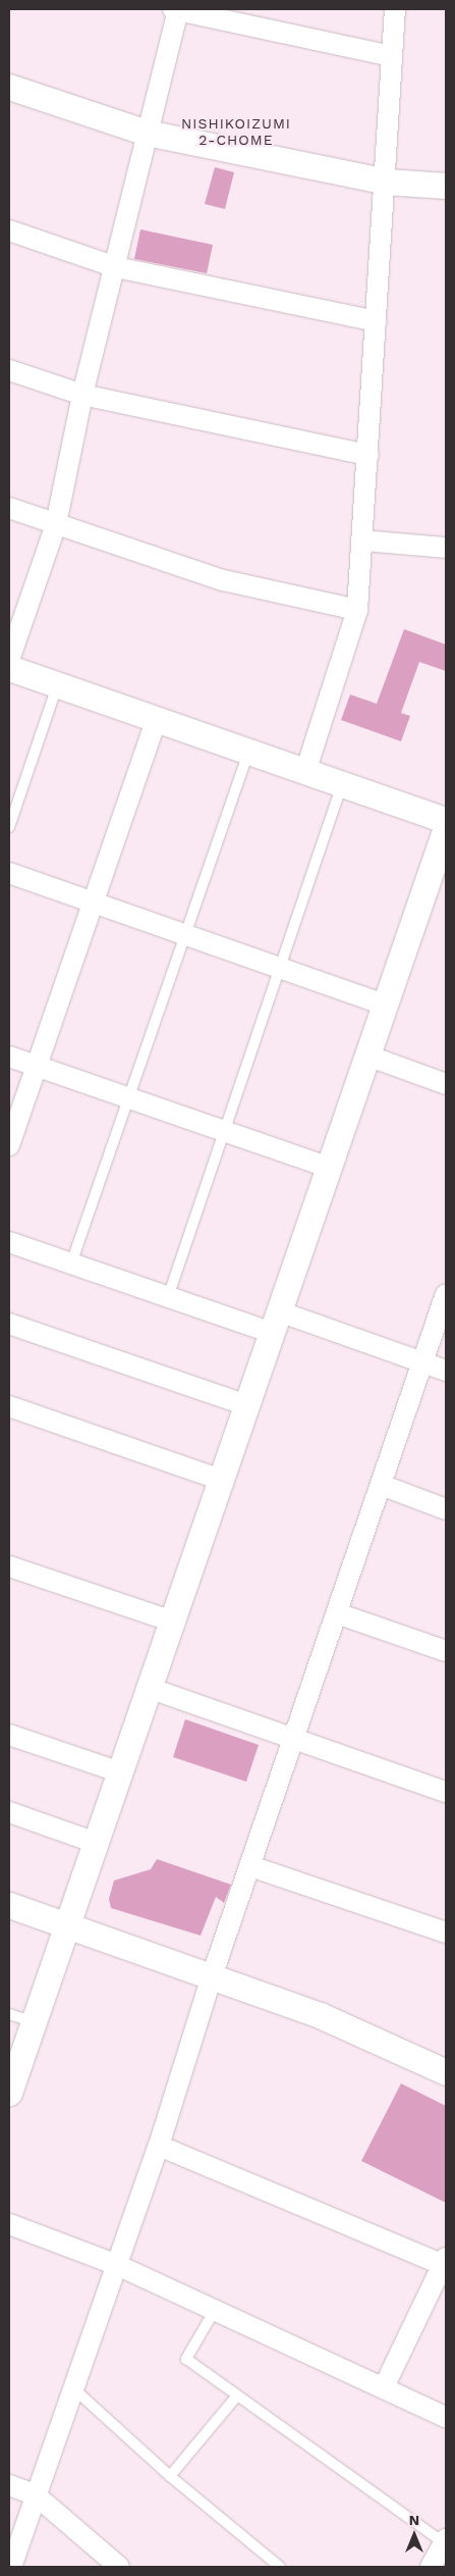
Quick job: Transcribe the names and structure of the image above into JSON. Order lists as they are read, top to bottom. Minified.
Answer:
{"districts":["NISHIKOIZUMI 2-CHOME"],"north":"top"}
